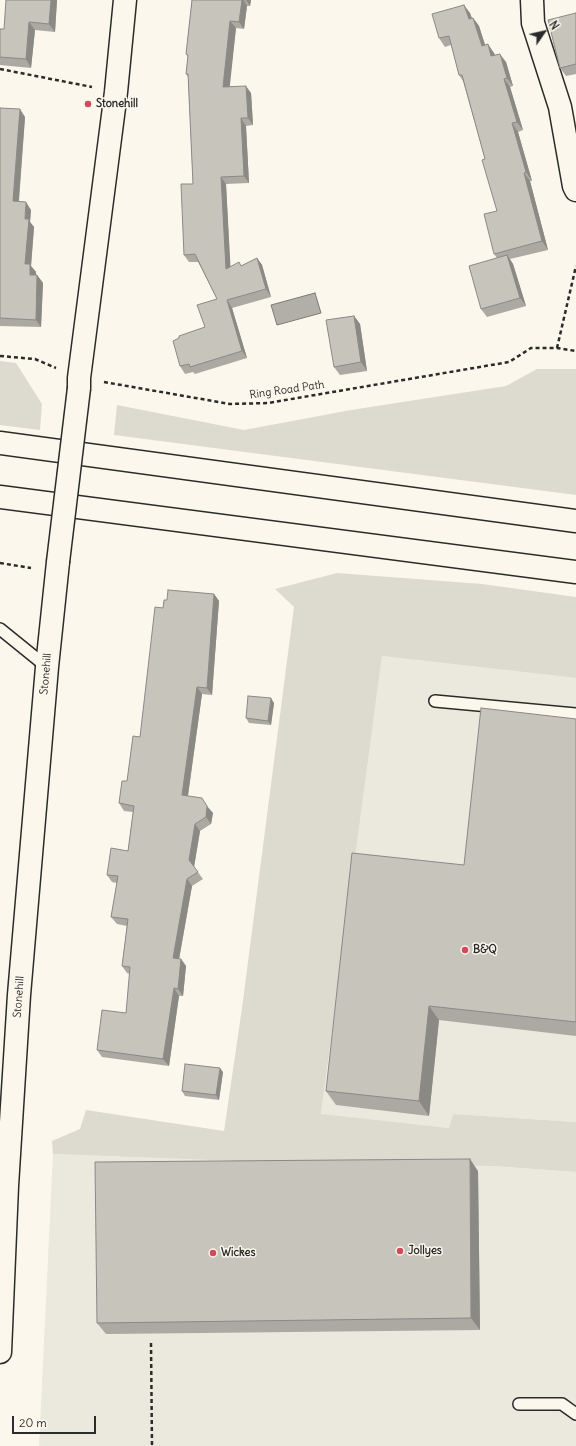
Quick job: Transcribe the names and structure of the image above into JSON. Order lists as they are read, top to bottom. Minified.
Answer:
{"streets":{"main road":["Stonehill"],"path":["Ring Road Path"]},"crossings":[["Ring Road Path","Stonehill"]],"places":["Stonehill","B&Q","Jollyes","Wickes"],"scale_bar":"20 m","north":"top right"}
